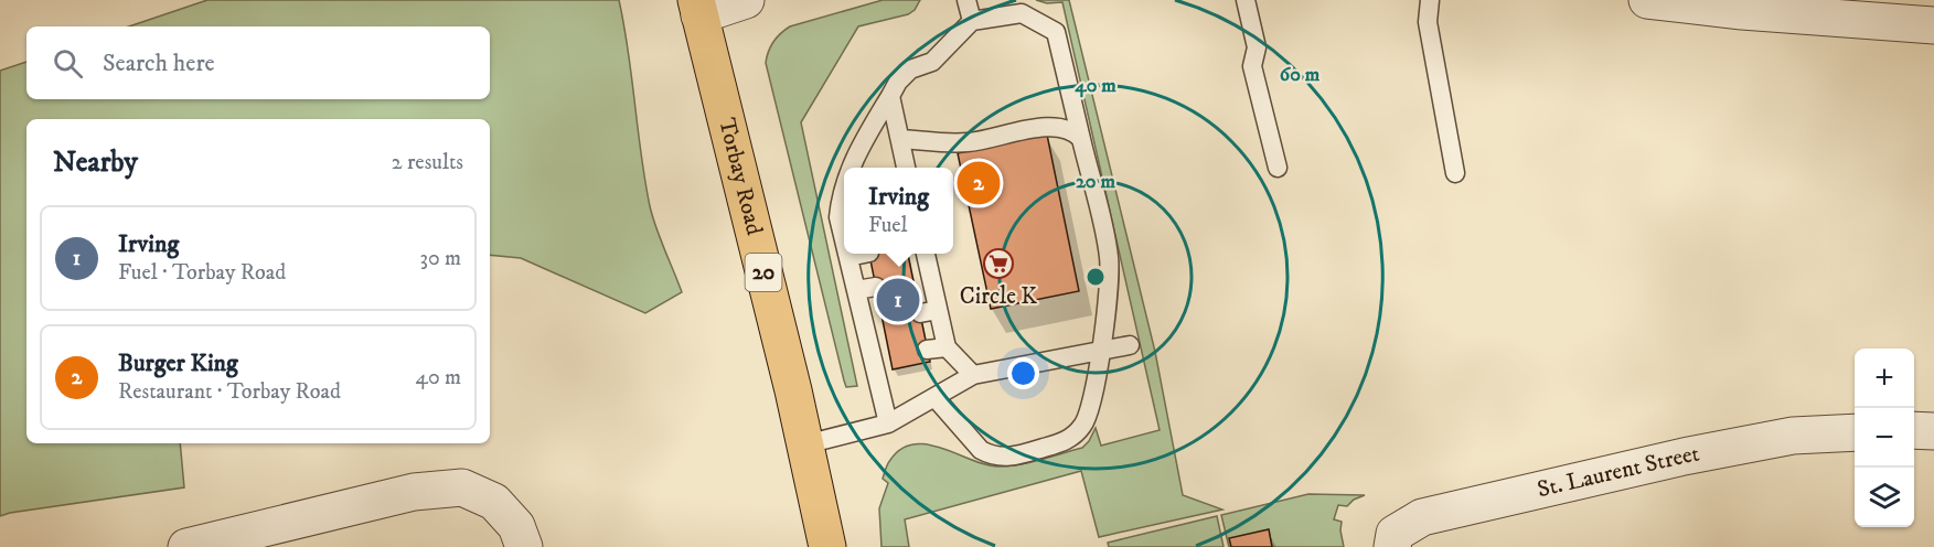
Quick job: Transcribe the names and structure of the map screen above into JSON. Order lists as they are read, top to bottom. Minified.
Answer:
{"streets":{"main road":["Torbay Road","20"],"street":["St. Laurent Street"]},"places":{"supermarket":["Circle K"]},"page":{"search":"Search here","heading":["Nearby","2 results"],"pins":["2","1"],"popup":["Irving","Fuel"],"list":[{"mark":"1","name":"Irving","note":"Fuel · Torbay Road","value":"30 m"},{"mark":"2","name":"Burger King","note":"Restaurant · Torbay Road","value":"40 m"}],"map_buttons":["+","−"]},"rings":["60 m","40 m","20 m"]}
